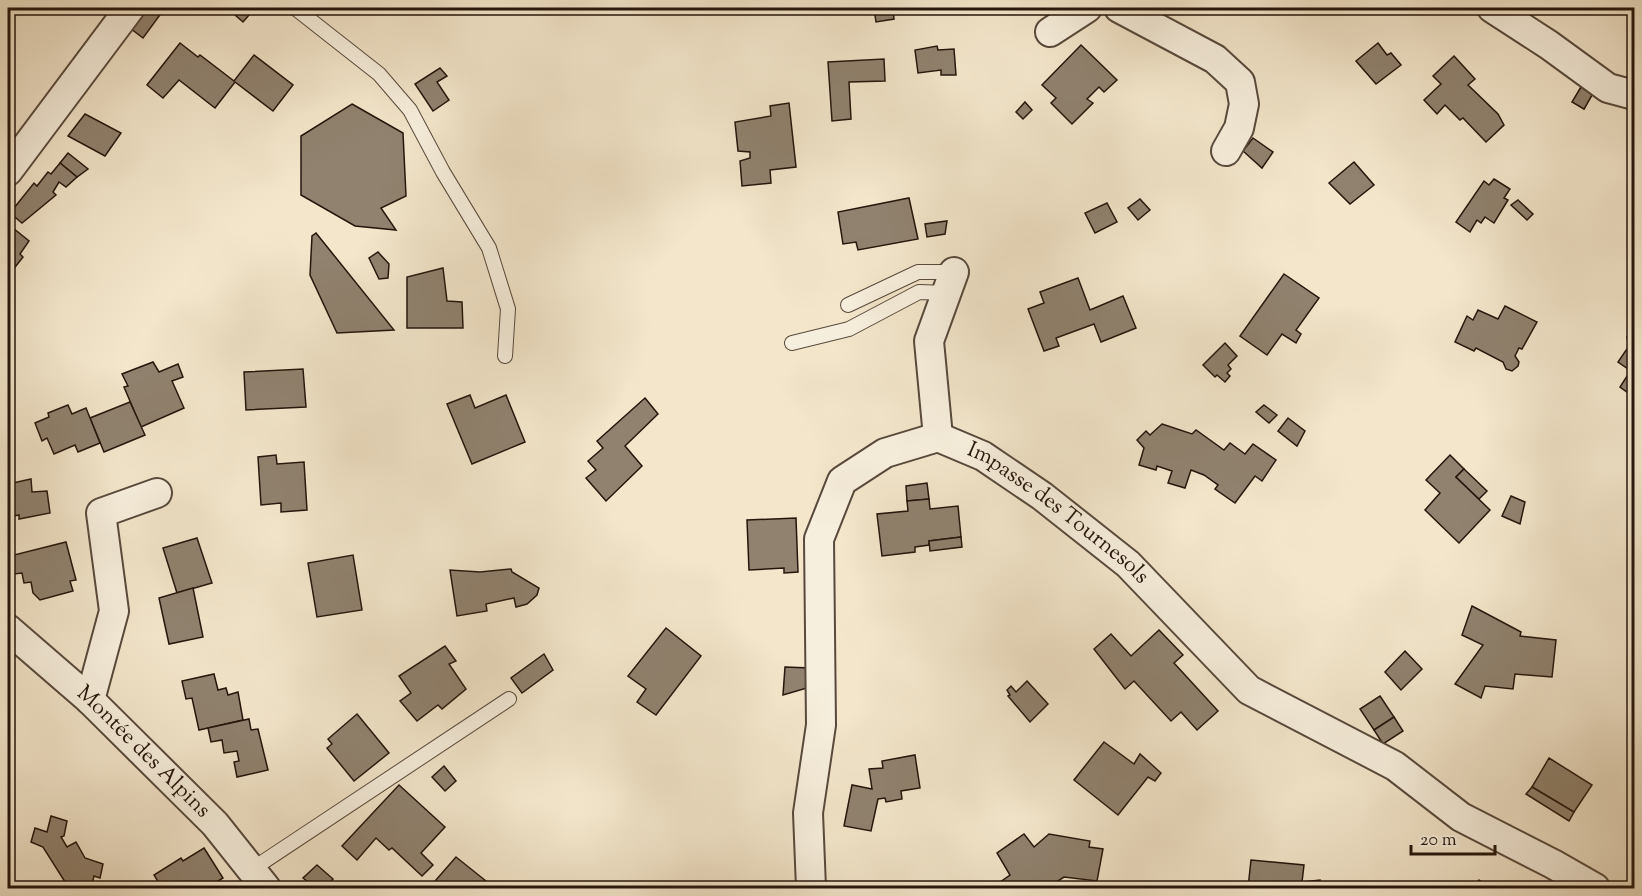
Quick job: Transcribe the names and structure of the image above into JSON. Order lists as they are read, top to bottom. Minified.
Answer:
{"streets":{"street":["Impasse des Tournesols","Montée des Alpins"]},"scale_bar":"20 m"}
